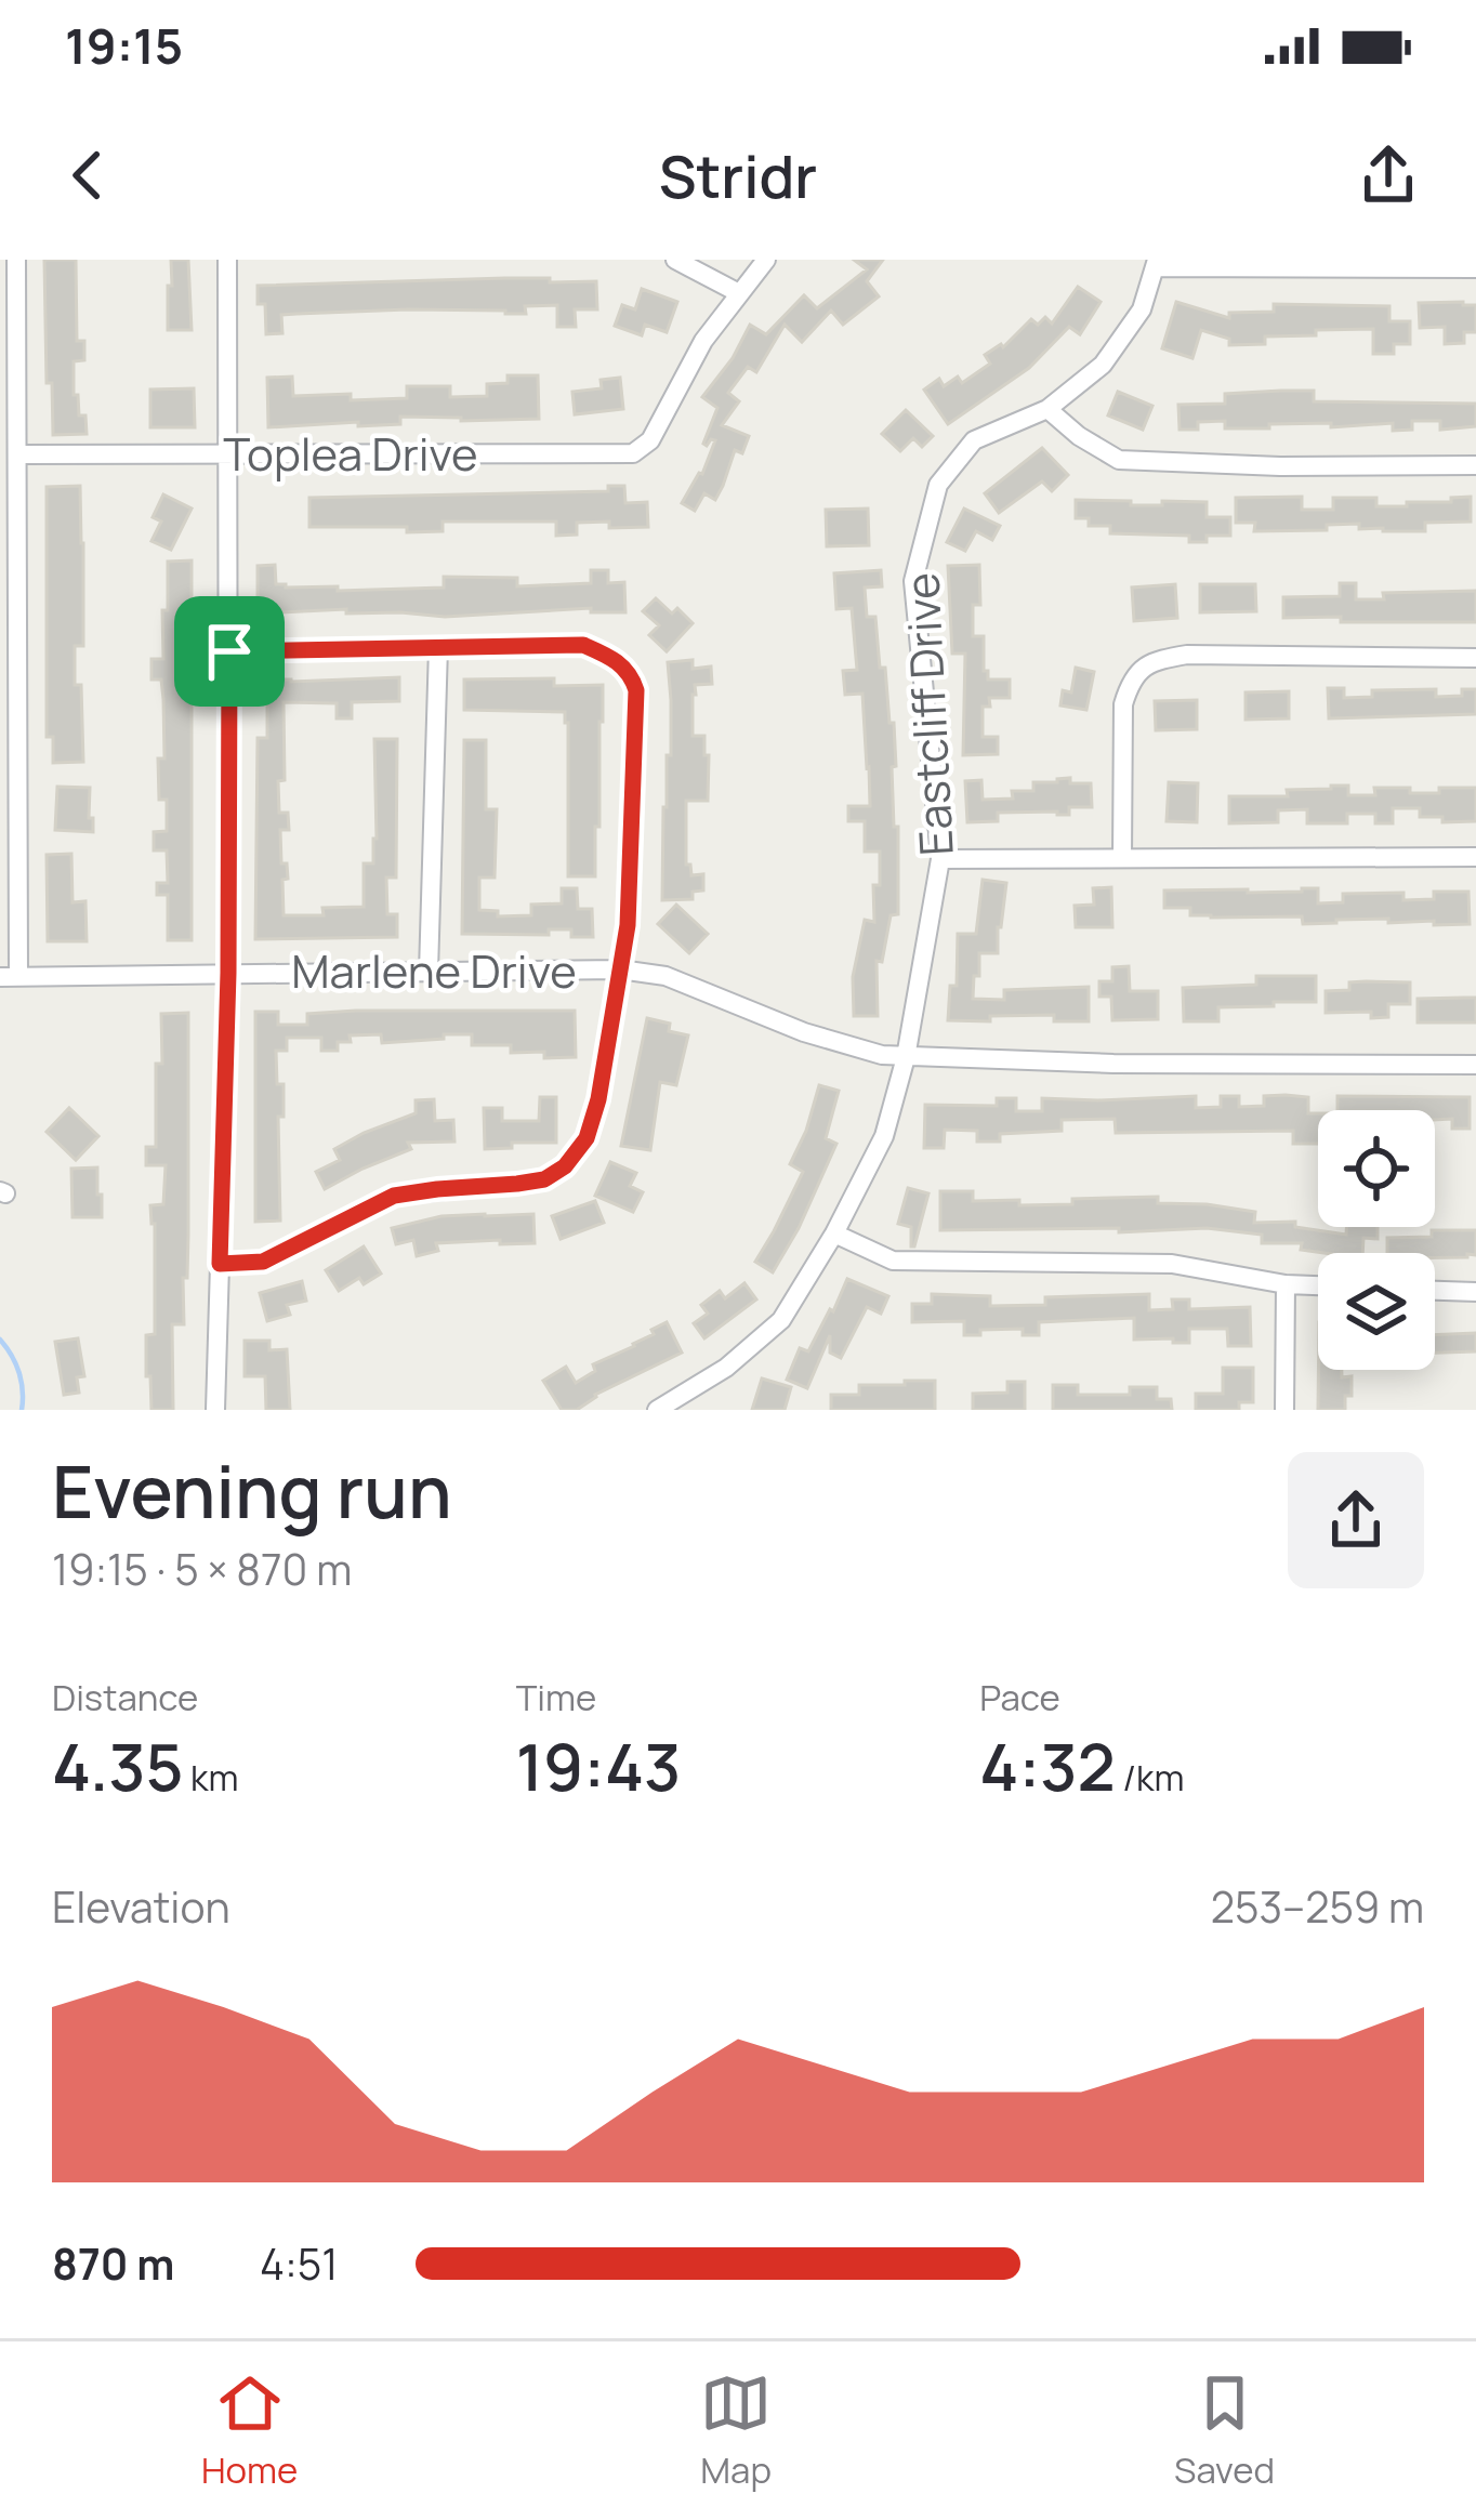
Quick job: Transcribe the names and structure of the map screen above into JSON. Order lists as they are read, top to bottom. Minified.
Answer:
{"streets":{"street":["Toplea Drive","Eastcliff Drive","Marlene Drive"]},"crossings":[["Eastcliff Drive","Marlene Drive"]],"page":{"status":"19:15","header":"Stridr","heading":["Evening run","19:15 · 5 × 870 m"],"stats":[["Distance","4.35 km"],["Time","19:43"],["Pace","4:32 /km"]],"chart":["Elevation","253–259 m"],"list":[{"name":"870 m","note":"4:51"}],"tabs":["Home","Map","Saved"]}}
